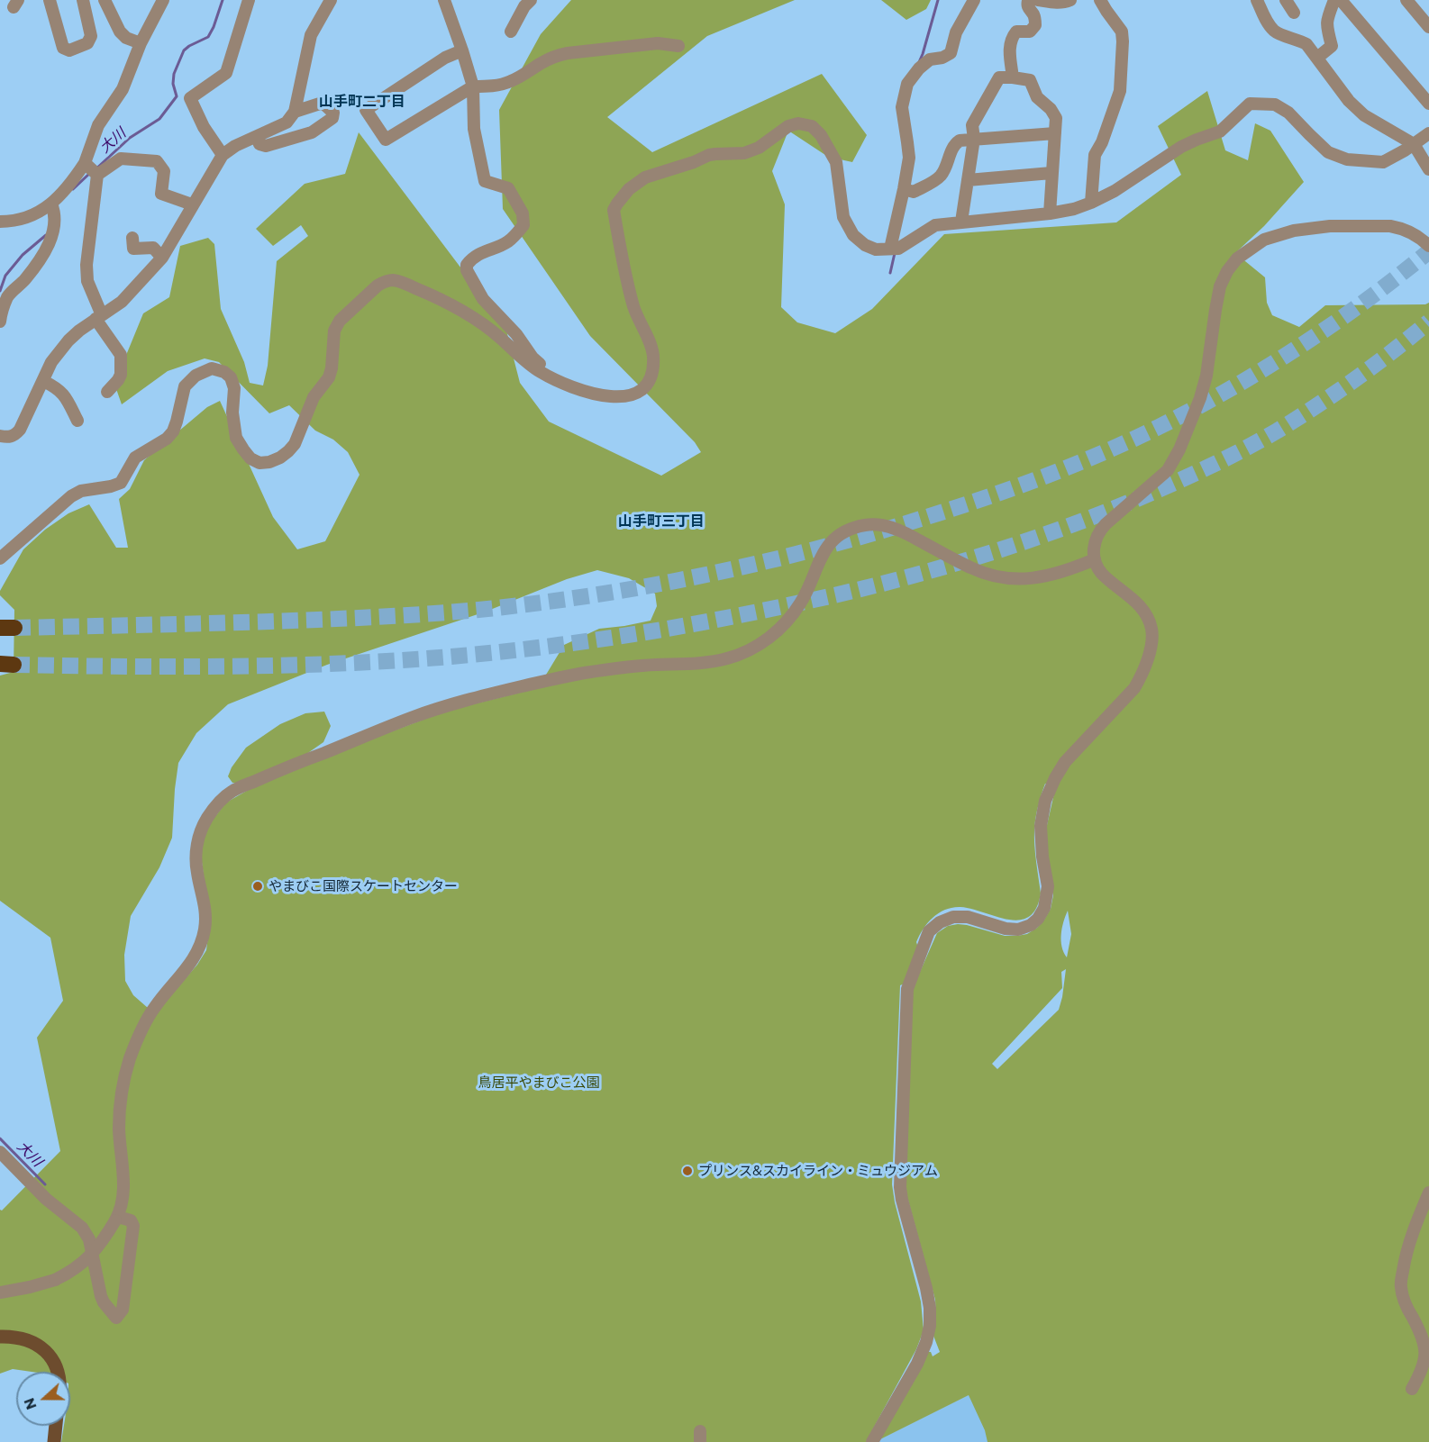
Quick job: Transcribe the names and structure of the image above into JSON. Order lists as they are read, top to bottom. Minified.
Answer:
{"districts":["山手町二丁目","山手町三丁目"],"water":["大川"],"parks":["鳥居平やまびこ公園"],"places":["やまびこ国際スケートセンター","プリンス&スカイライン・ミュウジアム"],"north":"left"}
